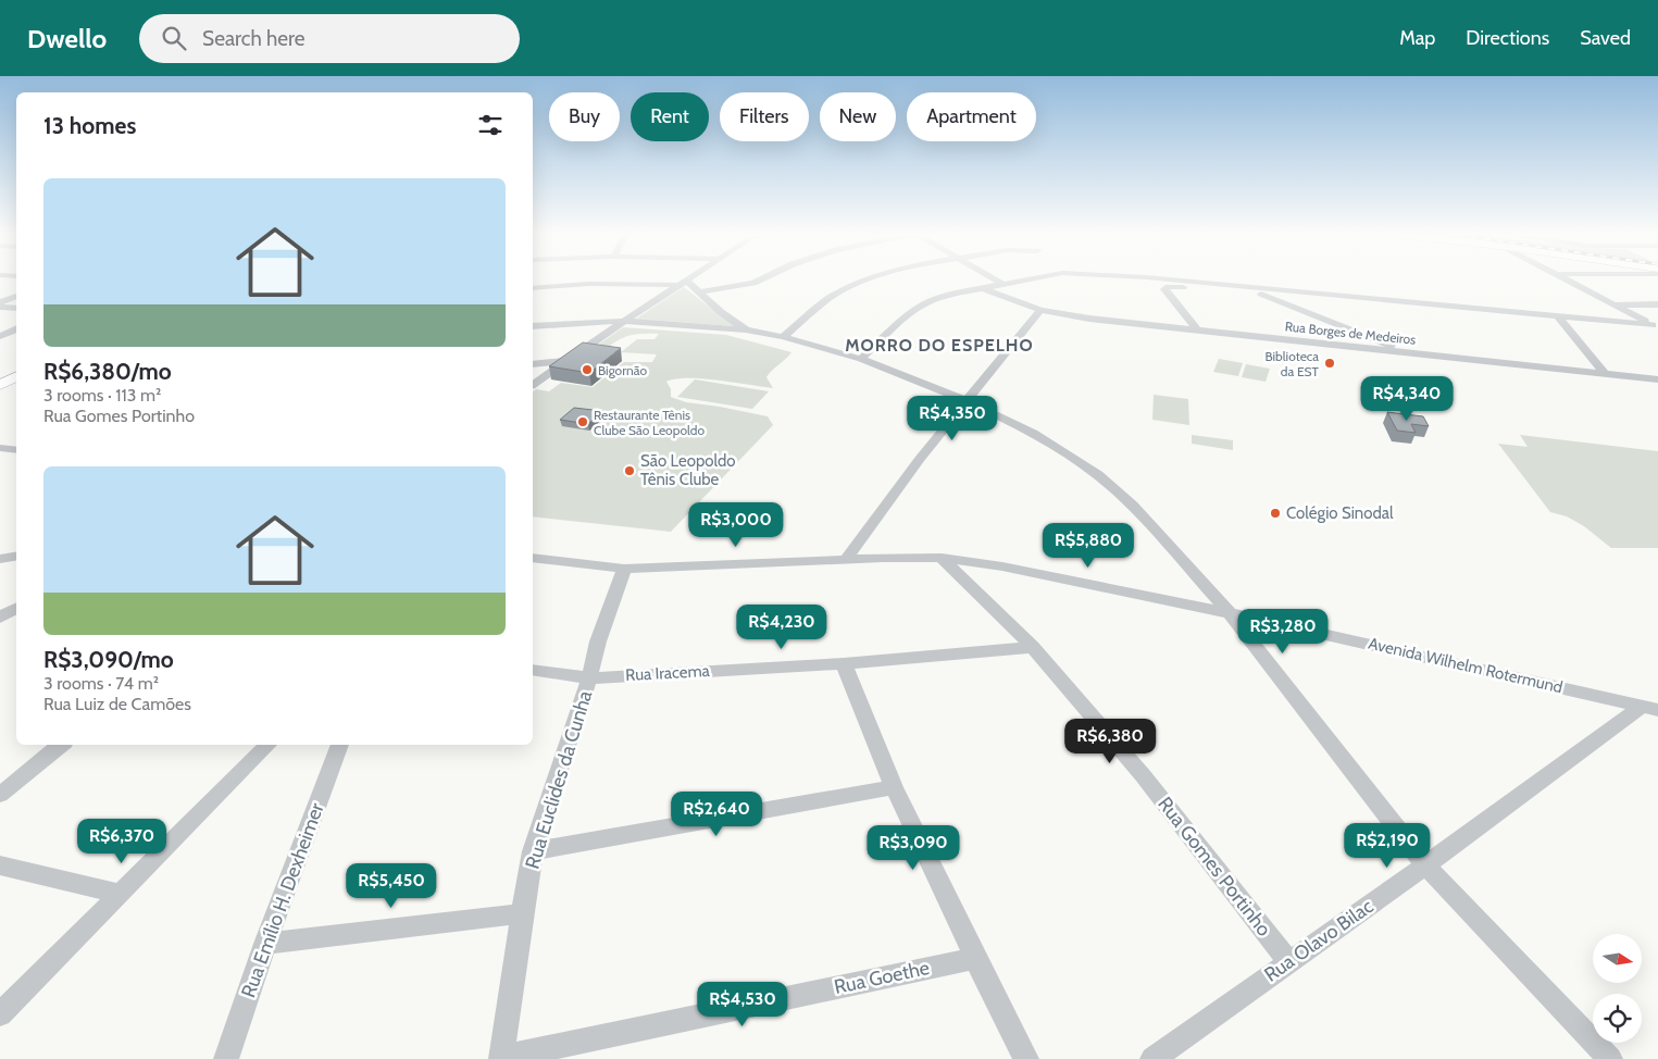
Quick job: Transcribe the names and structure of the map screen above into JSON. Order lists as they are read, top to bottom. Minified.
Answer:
{"streets":{"street":["Rua Borges de Medeiros","Avenida Wilhelm Rotermund","Rua Iracema","Rua Euclides da Cunha","Rua Gomes Portinho","Rua Emílio H. Dexheimer","Rua Olavo Bilac","Rua Goethe"]},"crossings":[["Avenida Wilhelm Rotermund","Rua Euclides da Cunha"],["Avenida Wilhelm Rotermund","Rua Gomes Portinho"],["Avenida Wilhelm Rotermund","Rua Olavo Bilac"],["Rua Iracema","Rua Euclides da Cunha"],["Rua Iracema","Rua Gomes Portinho"],["Rua Euclides da Cunha","Rua Goethe"],["Rua Gomes Portinho","Rua Olavo Bilac"]],"districts":["MORRO DO ESPELHO"],"places":["Biblioteca da EST","Bigornão","Restaurante Tênis Clube São Leopoldo","São Leopoldo Tênis Clube","Colégio Sinodal"],"north":"right","page":{"header":"Dwello","search":"Search here","nav":["Map","Directions","Saved"],"chip":["Buy","Rent","Filters","New","Apartment"],"heading":"13 homes","list":[{"name":"R$6,380/mo","note":"3 rooms · 113 m² · Rua Gomes Portinho"},{"name":"R$3,090/mo","note":"3 rooms · 74 m² · Rua Luiz de Camões"}],"price":["R$4,340","R$4,350","R$3,000","R$5,880","R$4,230","R$3,280","R$6,380","R$2,640","R$6,370","R$2,190","R$3,090","R$5,450","R$4,530"]}}
